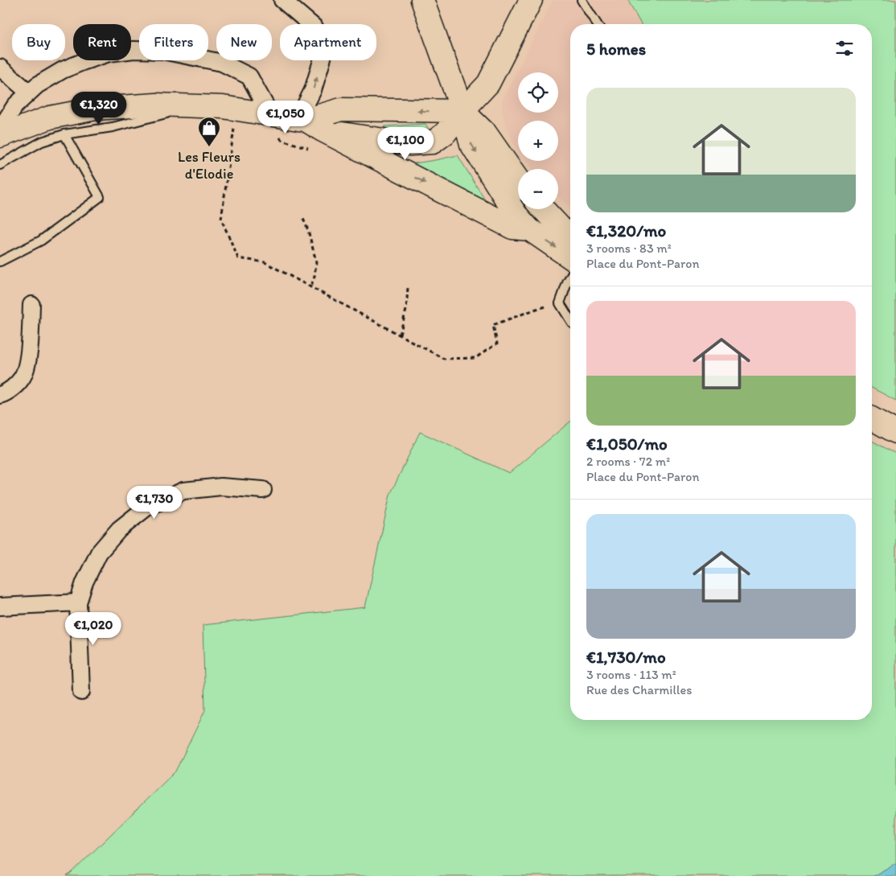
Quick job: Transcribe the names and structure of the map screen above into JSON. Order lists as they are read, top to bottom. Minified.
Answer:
{"places":{"shop":["Les Fleurs d'Elodie"]},"page":{"chip":["Buy","Rent","Filters","New","Apartment"],"heading":"5 homes","map_buttons":["+","−"],"list":[{"name":"€1,320/mo","note":"3 rooms · 83 m² · Place du Pont-Paron"},{"name":"€1,050/mo","note":"2 rooms · 72 m² · Place du Pont-Paron"},{"name":"€1,730/mo","note":"3 rooms · 113 m² · Rue des Charmilles"}],"price":["€1,320","€1,050","€1,100","€1,730","€1,020"]}}
